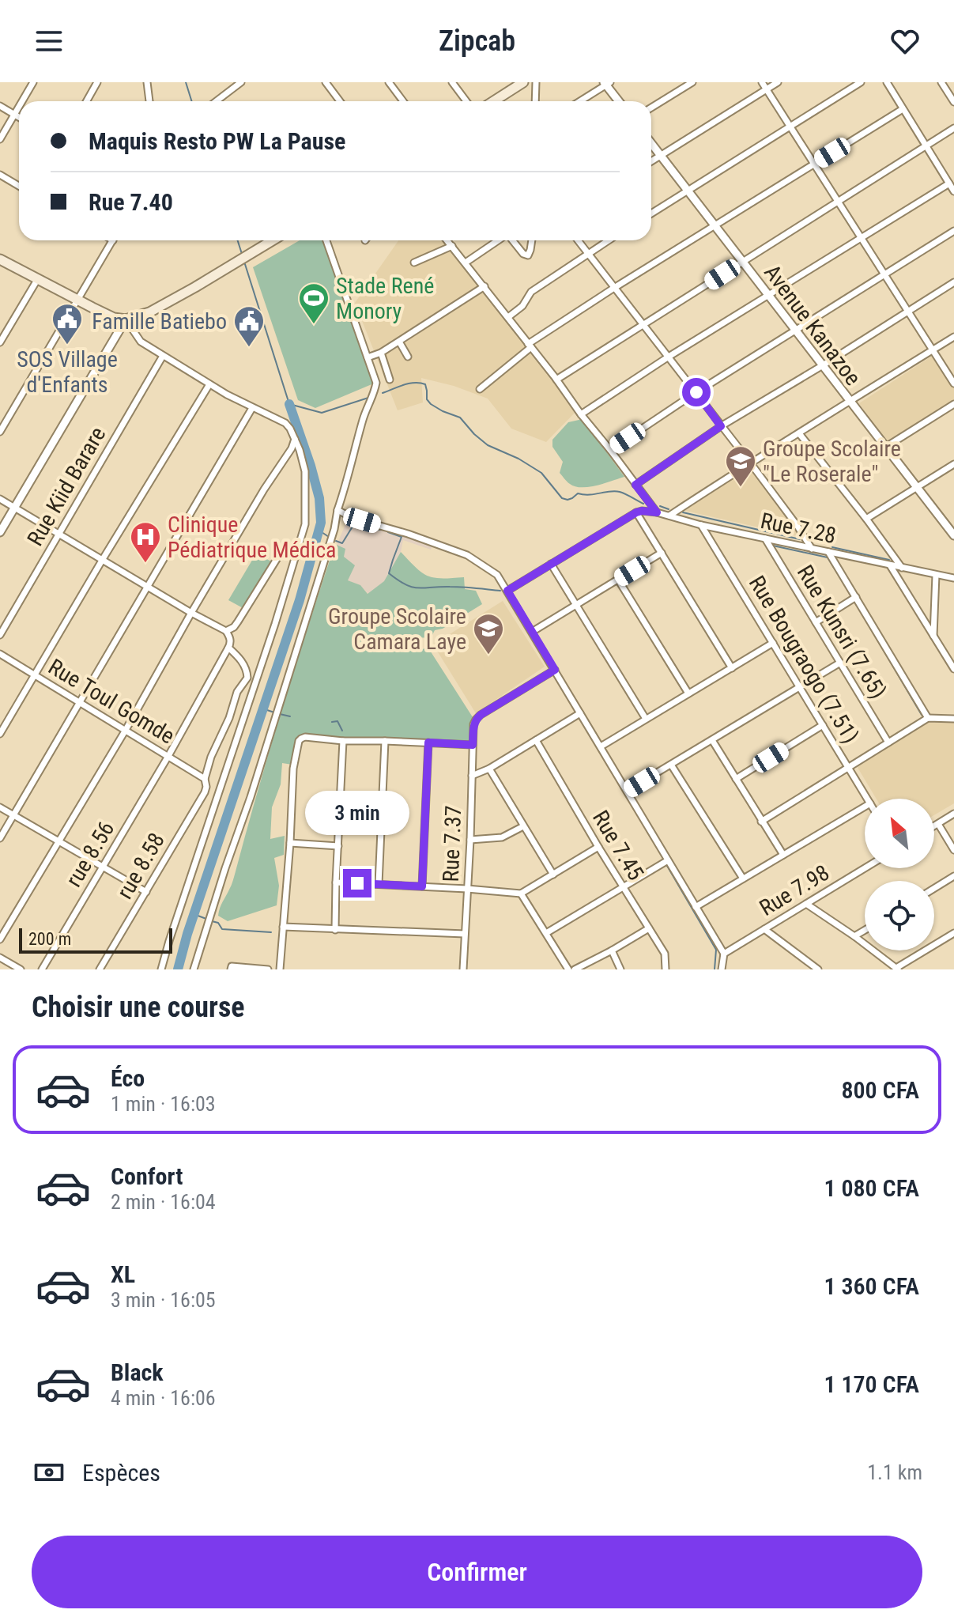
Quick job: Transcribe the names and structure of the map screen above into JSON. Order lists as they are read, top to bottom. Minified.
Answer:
{"streets":{"street":["Avenue Kanazoe","Rue Kiid Barare","Rue 7.28","Rue Kunsri (7.65)","Rue Bougraogo (7.51)","Rue Toul Gomde","Rue 7.37","Rue 7.45","rue 8.56","rue 8.58","Rue 7.98"]},"crossings":[["Rue 7.28","Rue Kunsri (7.65)"],["Rue 7.28","Rue Bougraogo (7.51)"],["Rue Toul Gomde","rue 8.56"],["Rue Toul Gomde","rue 8.58"],["rue 8.56","rue 8.58"]],"places":{"sports":["Stade René Monory"],"public building":["SOS Village d'Enfants","Famille Batiebo"],"school or university":["Groupe Scolaire \"Le Roserale\"","Groupe Scolaire Camara Laye"],"hospital":["Clinique Pédiatrique Médica"]},"scale_bar":"200 m","north":"top left","page":{"header":"Zipcab","banner":["Maquis Resto PW La Pause","Rue 7.40"],"bubble":"3 min","scale":"200 m","heading":"Choisir une course","list":[{"name":"Éco","note":"1 min · 16:03","value":"800 CFA"},{"name":"Confort","note":"2 min · 16:04","value":"1 080 CFA"},{"name":"XL","note":"3 min · 16:05","value":"1 360 CFA"},{"name":"Black","note":"4 min · 16:06","value":"1 170 CFA"}],"pay":["Espèces","1.1 km"],"buttons":"Confirmer"}}
